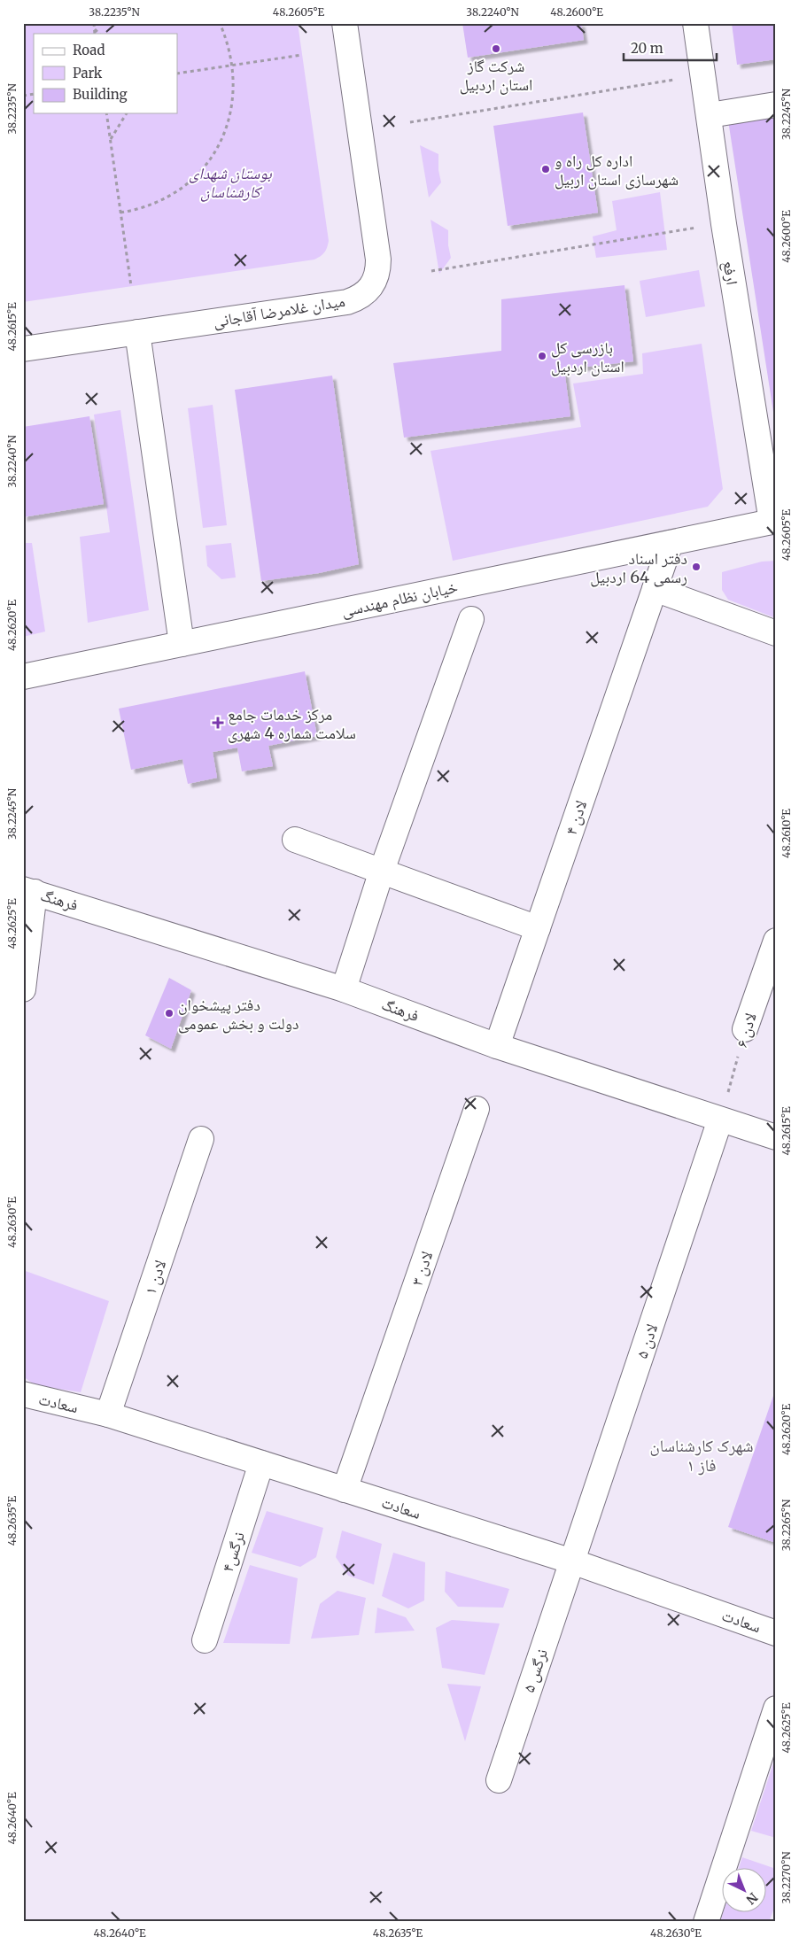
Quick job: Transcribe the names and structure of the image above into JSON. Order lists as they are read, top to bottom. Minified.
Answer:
{"streets":{"street":["ارفع","میدان غلامرضا آقاجانی","خیابان نظام مهندسی","لادن ۴","فرهنگ","لادن ۶","لادن ۳","لادن ۱","لادن ۵","سعادت","نرگس۴","نرگس ۵"]},"crossings":[["ارفع","خیابان نظام مهندسی"],["خیابان نظام مهندسی","لادن ۴"],["لادن ۴","فرهنگ"],["فرهنگ","لادن ۶"],["فرهنگ","لادن ۵"],["لادن ۶","لادن ۵"],["لادن ۳","سعادت"],["لادن ۱","سعادت"],["لادن ۵","سعادت"],["لادن ۵","نرگس ۵"],["سعادت","نرگس۴"],["سعادت","نرگس ۵"]],"districts":["شهرک کارشناسان فاز ۱"],"parks":["بوستان شهدای کارشناسان"],"places":{"other":["شرکت گاز استان اردبیل","اداره کل راه و شهرسازی استان اربیل","بازرسی کل استان اردبیل","دفتر اسناد رسمی 64 اردبیل","دفتر پیشخوان دولت و بخش عمومی"],"health":["مرکز خدمات جامع سلامت شماره 4 شهری"]},"legend":["Road","Park","Building"],"scale_bar":"20 m","north":"bottom right","coordinates":["38.2235°N","48.2605°E","38.2240°N","48.2600°E","38.2245°N","48.2615°E","48.2620°E","48.2610°E","48.2625°E","48.2630°E","48.2635°E","38.2265°N","48.2640°E","38.2270°N"]}
